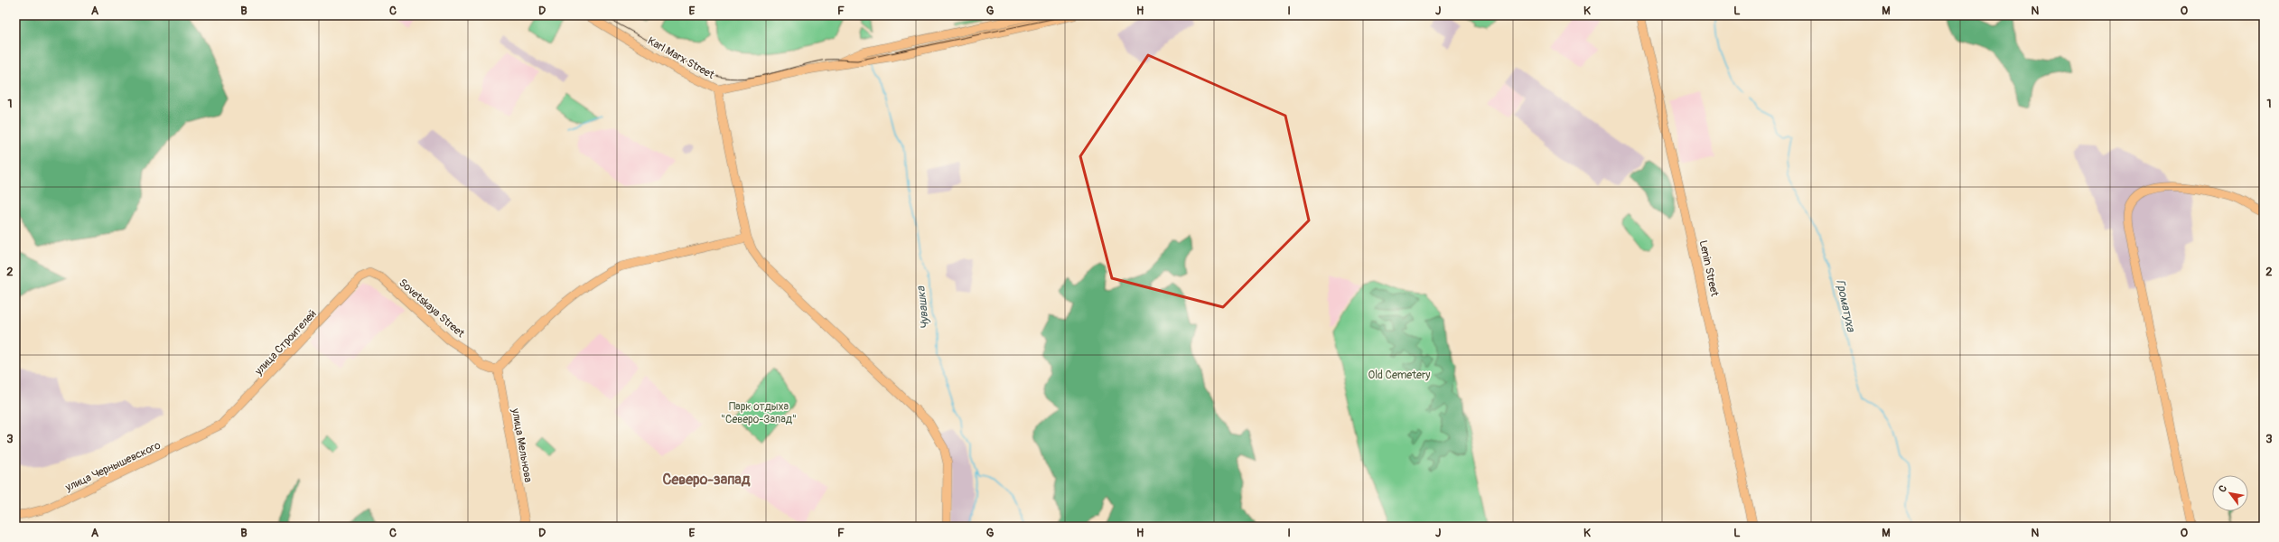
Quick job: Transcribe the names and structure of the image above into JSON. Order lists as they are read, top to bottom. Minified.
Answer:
{"streets":{"main road":["Karl Marx Street","Lenin Street","Sovetskaya Street","улица Строителей","улица Мельнова","улица Чернышевского"]},"crossings":[["Sovetskaya Street","улица Строителей"],["Sovetskaya Street","улица Мельнова"],["улица Строителей","улица Чернышевского"]],"districts":["Северо-запад"],"water":["Громатуха","Чувашка"],"parks":["Old Cemetery","Парк отдыха \"Северо-Запад\""],"north":"top left","grid":{"columns":["A","B","C","D","E","F","G","H","I","J","K","L","M","N","O"],"rows":["1","2","3"]}}
